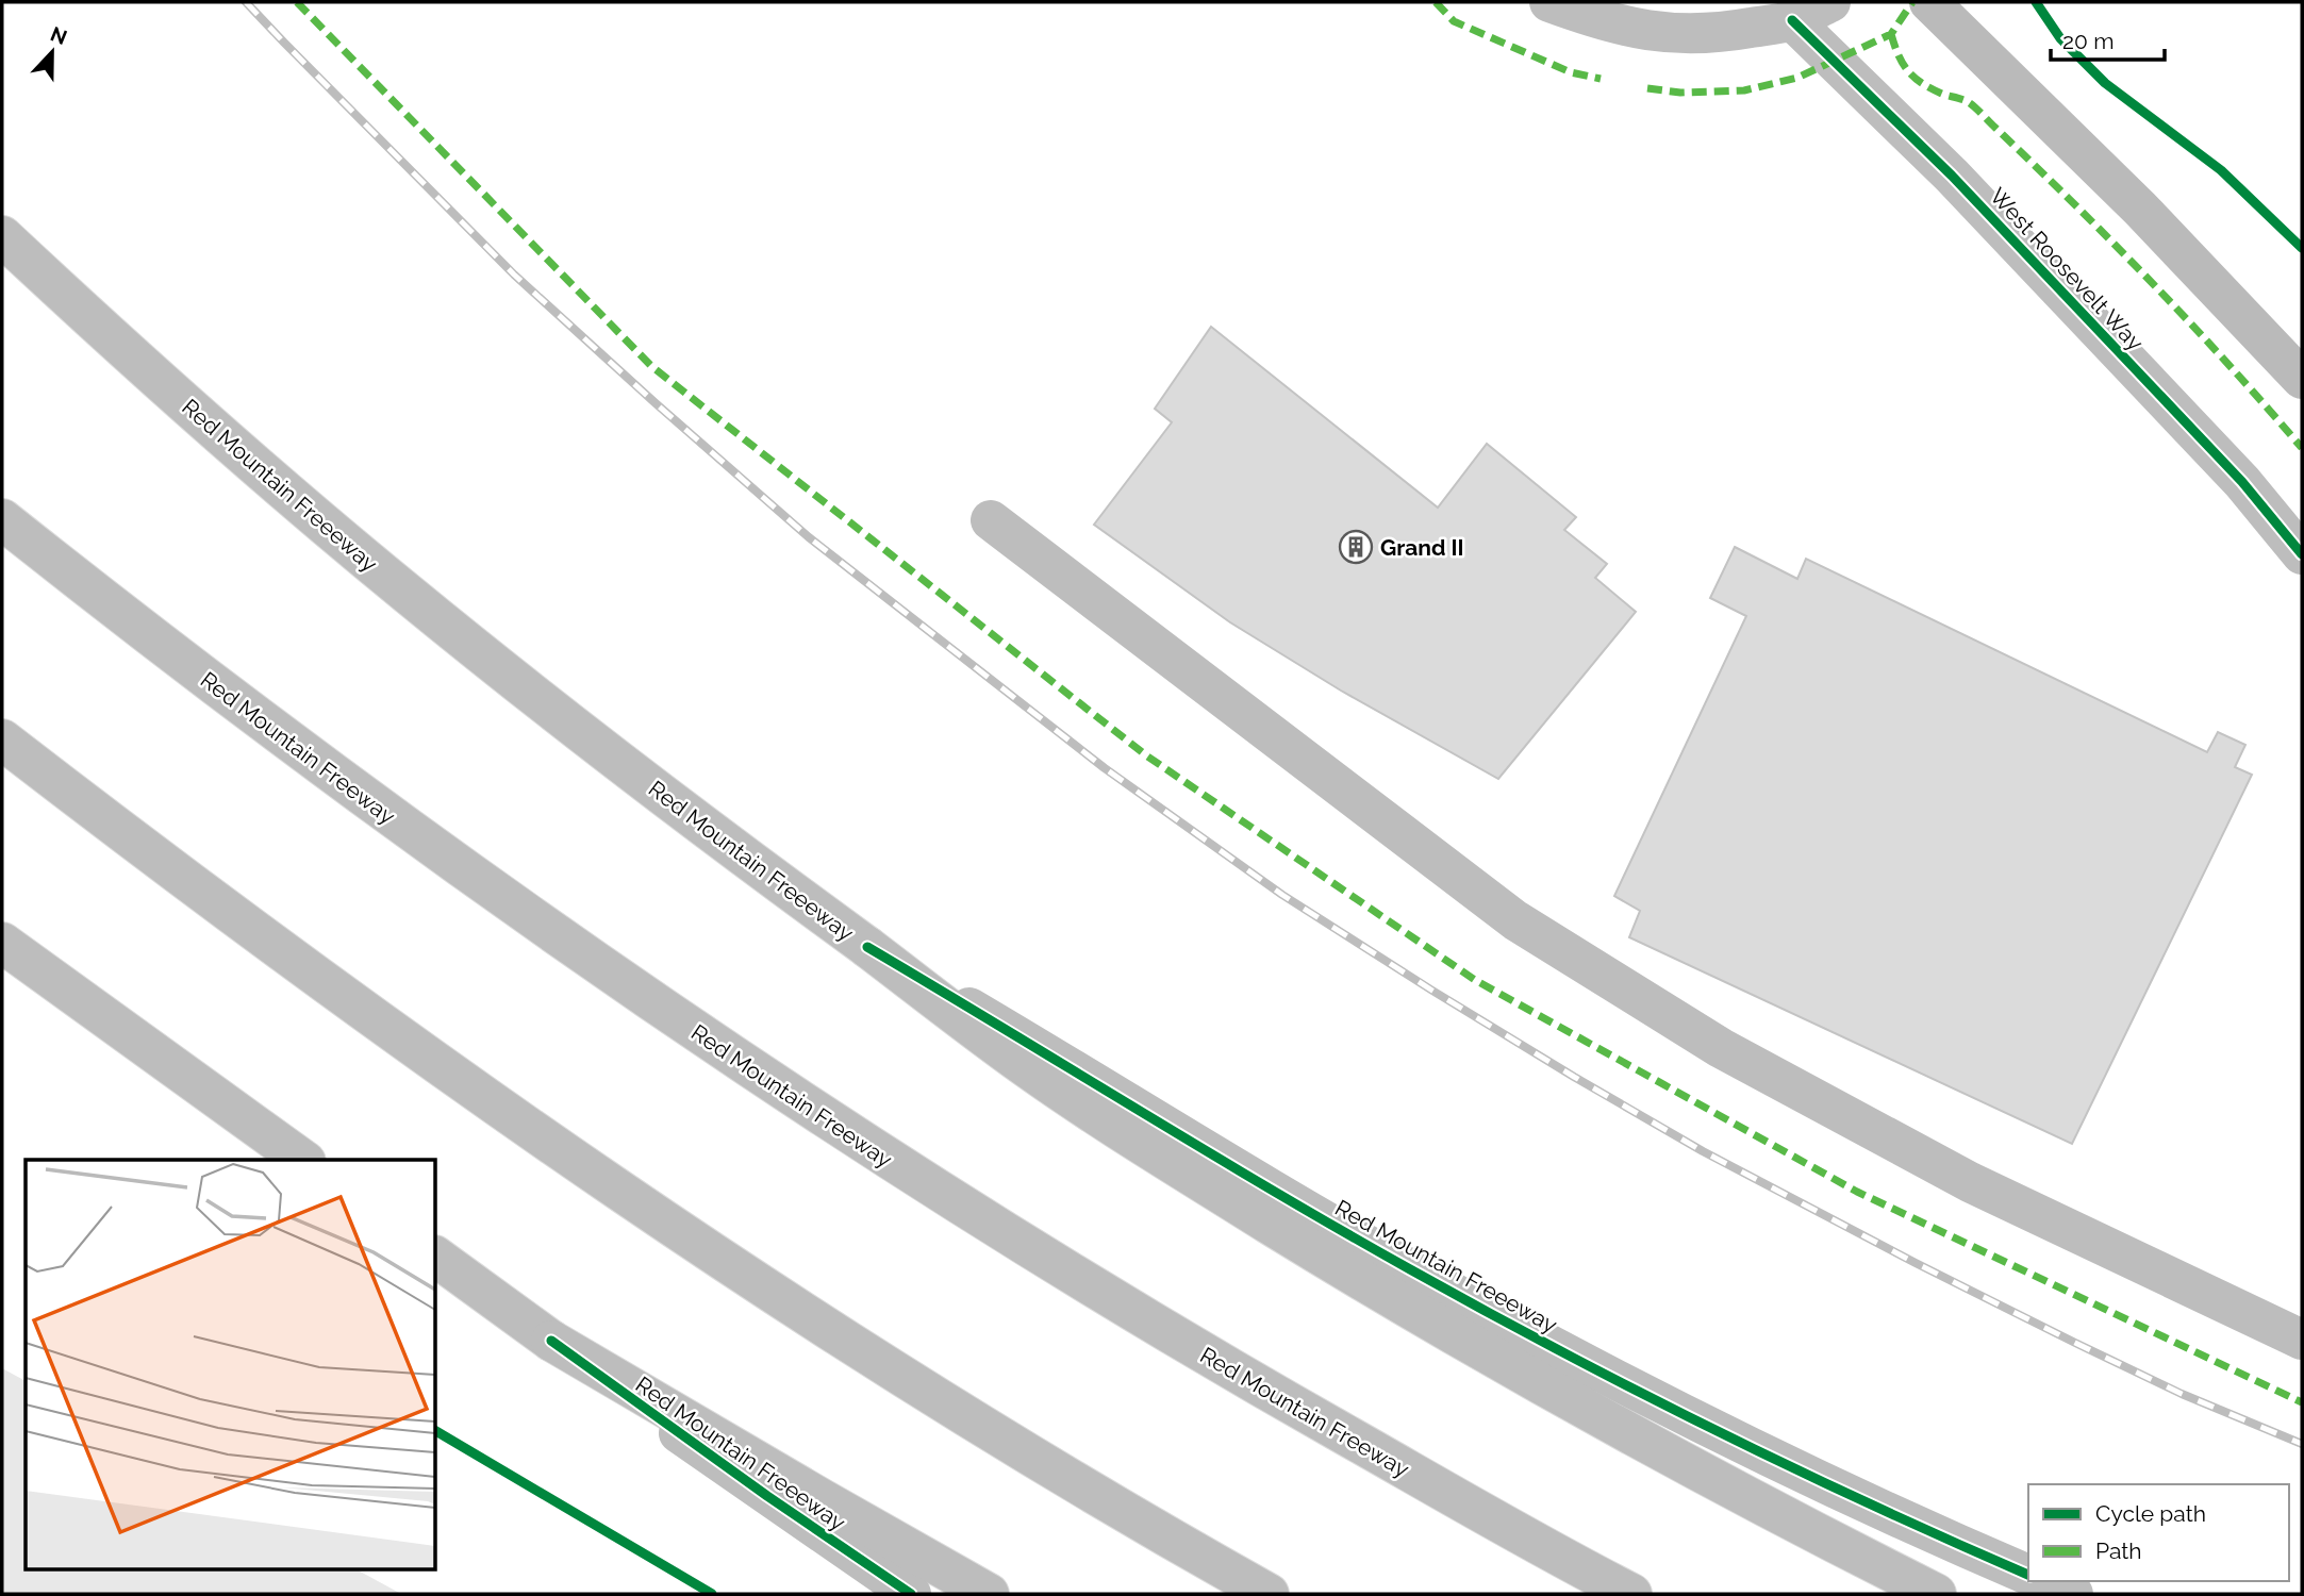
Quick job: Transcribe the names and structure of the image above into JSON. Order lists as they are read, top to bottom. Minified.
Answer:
{"streets":{"main road":["West Roosevelt Way","Red Mountain Freeeway","Red Mountain Freeway"]},"places":{"building":["Grand II"]},"legend":["Cycle path","Path"],"scale_bar":"20 m","north":"top"}
